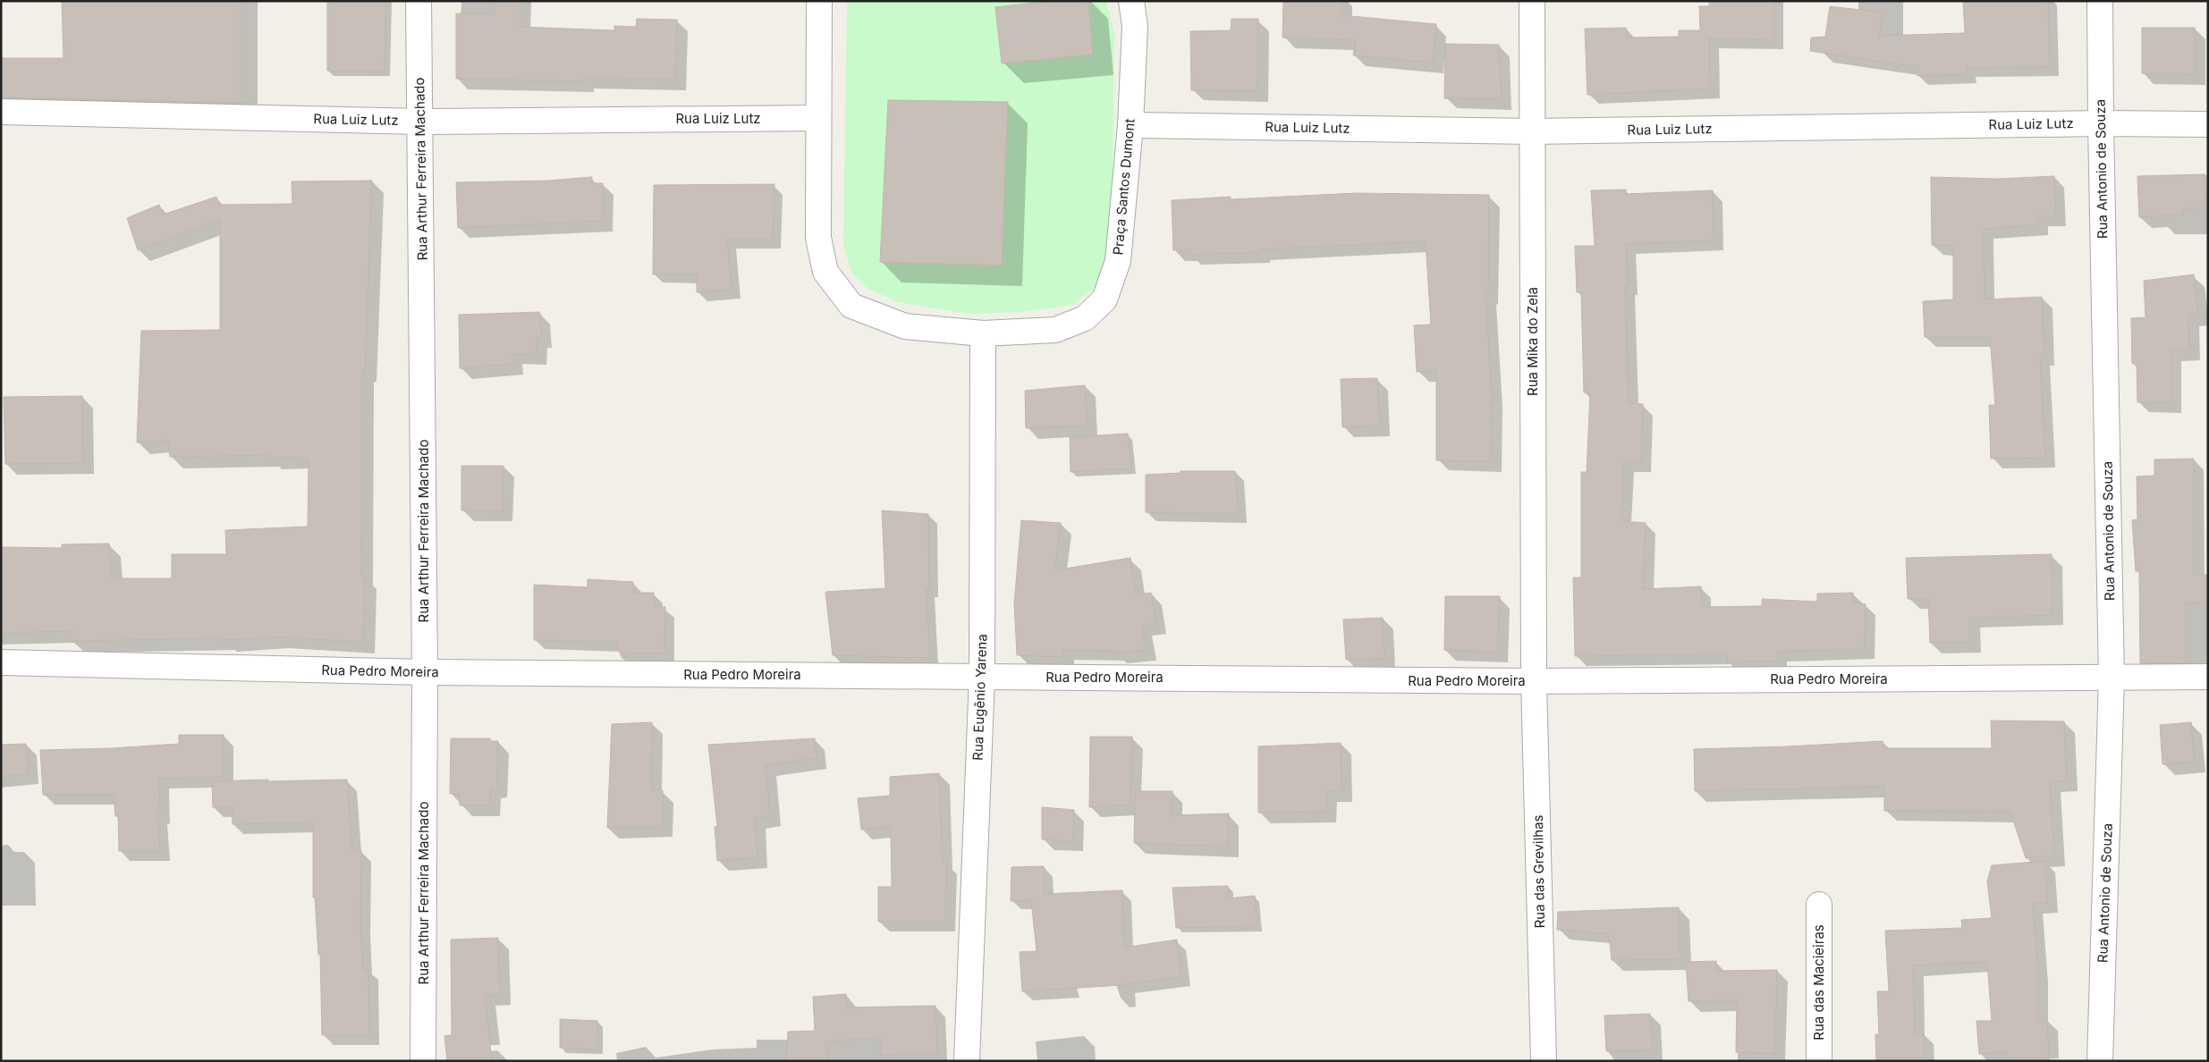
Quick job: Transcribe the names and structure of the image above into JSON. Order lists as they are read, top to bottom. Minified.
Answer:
{"streets":{"street":["Rua Luiz Lutz","Rua Arthur Ferreira Machado","Rua Antonio de Souza","Praça Santos Dumont","Rua Mika do Zela","Rua Pedro Moreira","Rua Eugênio Yarena","Rua das Grevilhas","Rua das Macieiras"]},"crossings":[["Rua Luiz Lutz","Rua Arthur Ferreira Machado"],["Rua Luiz Lutz","Rua Antonio de Souza"],["Rua Luiz Lutz","Praça Santos Dumont"],["Rua Luiz Lutz","Rua Mika do Zela"],["Rua Arthur Ferreira Machado","Rua Pedro Moreira"],["Rua Antonio de Souza","Rua Pedro Moreira"],["Praça Santos Dumont","Rua Eugênio Yarena"],["Rua Mika do Zela","Rua Pedro Moreira"],["Rua Mika do Zela","Rua das Grevilhas"],["Rua Pedro Moreira","Rua Eugênio Yarena"],["Rua Pedro Moreira","Rua das Grevilhas"]]}
